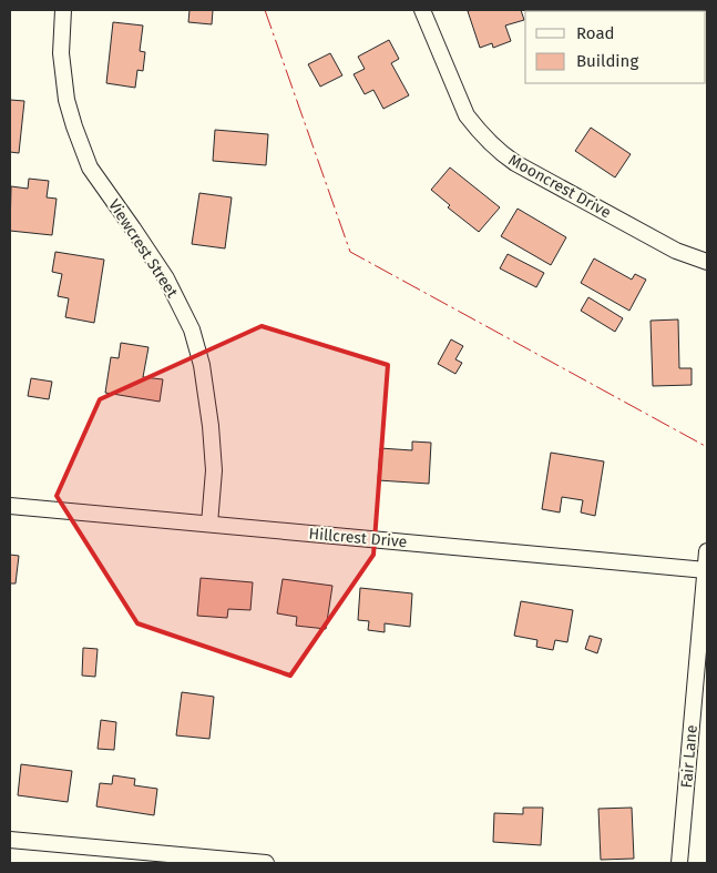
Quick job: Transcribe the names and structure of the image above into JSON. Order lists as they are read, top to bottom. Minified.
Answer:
{"streets":{"street":["Mooncrest Drive","Viewcrest Street","Hillcrest Drive","Fair Lane"]},"crossings":[["Viewcrest Street","Hillcrest Drive"],["Hillcrest Drive","Fair Lane"]],"legend":["Road","Building"]}
